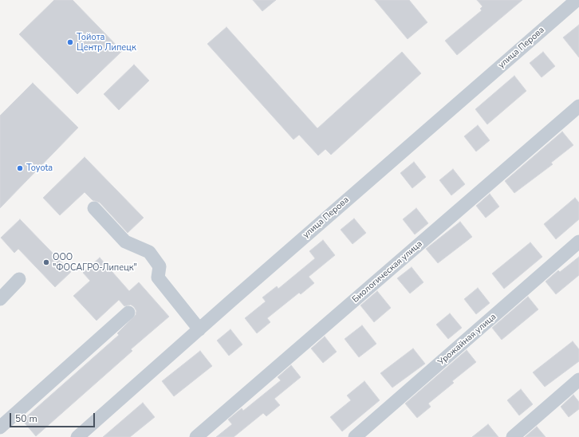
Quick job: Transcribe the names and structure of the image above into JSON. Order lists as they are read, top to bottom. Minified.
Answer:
{"streets":{"street":["улица Перова","Биологическая улица","Урожайная улица"]},"places":["Тойота Центр Липецк","Toyota","ООО \"ФОСАГРО-Липецк\""],"scale_bar":"50 m"}
